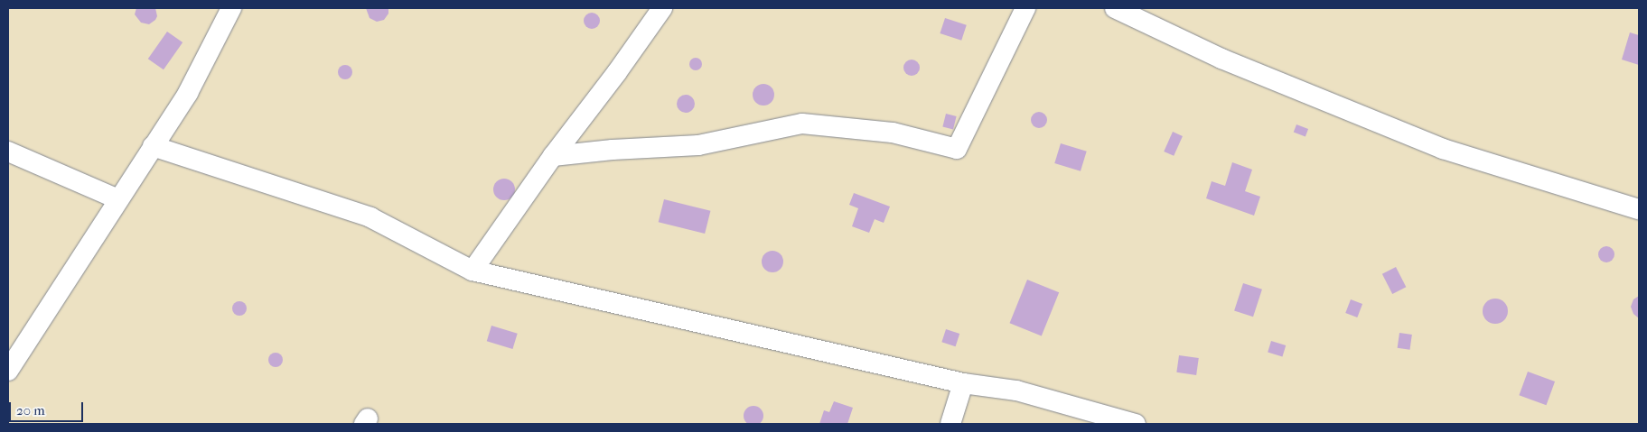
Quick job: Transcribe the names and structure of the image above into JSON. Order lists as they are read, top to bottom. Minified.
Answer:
{"scale_bar":"20 m"}
